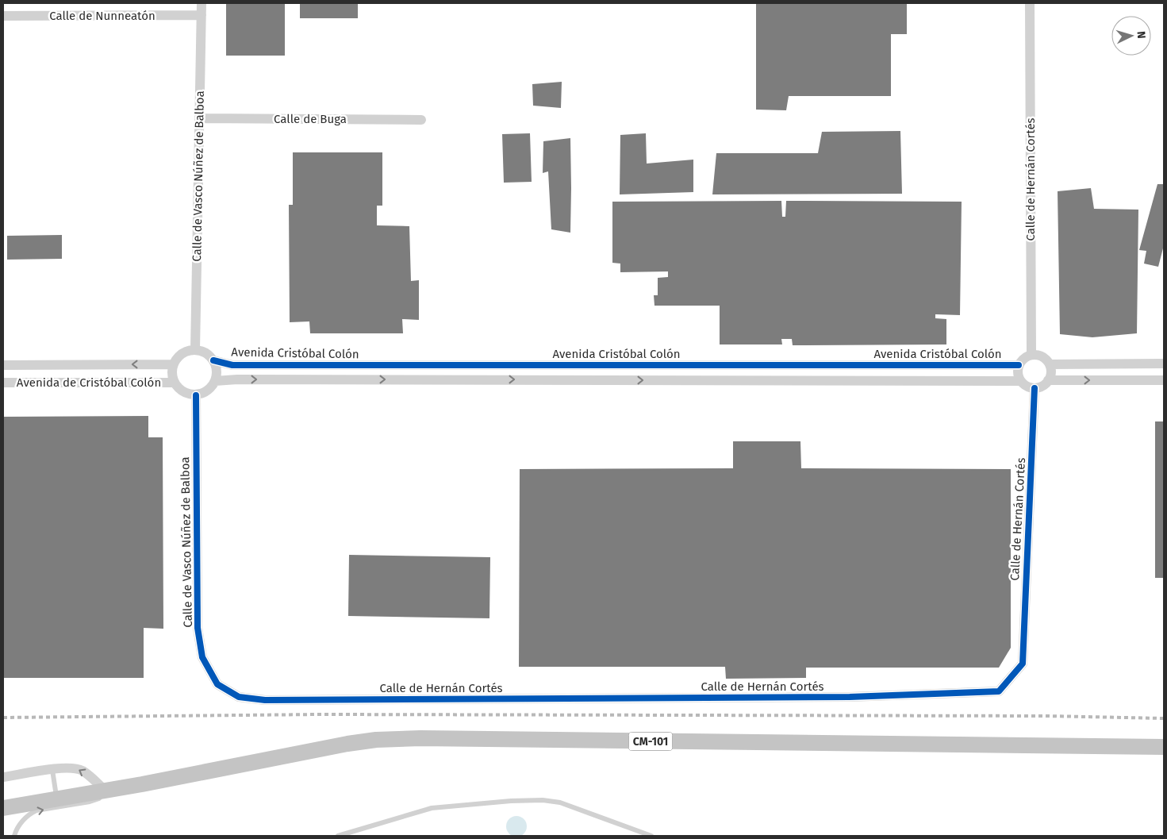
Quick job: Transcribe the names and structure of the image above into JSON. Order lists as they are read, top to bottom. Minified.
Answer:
{"streets":{"main road":["CM-101"],"street":["Calle de Nunneatón","Calle de Buga","Calle de Vasco Núñez de Balboa","Calle de Hernán Cortés","Avenida Cristóbal Colón","Avenida de Cristóbal Colón"]},"crossings":[["Calle de Nunneatón","Calle de Vasco Núñez de Balboa"],["Calle de Buga","Calle de Vasco Núñez de Balboa"],["Calle de Vasco Núñez de Balboa","Calle de Hernán Cortés"],["Calle de Vasco Núñez de Balboa","Avenida Cristóbal Colón"],["Calle de Vasco Núñez de Balboa","Avenida de Cristóbal Colón"],["Calle de Hernán Cortés","Avenida Cristóbal Colón"],["Avenida Cristóbal Colón","Avenida de Cristóbal Colón"]],"north":"right"}
